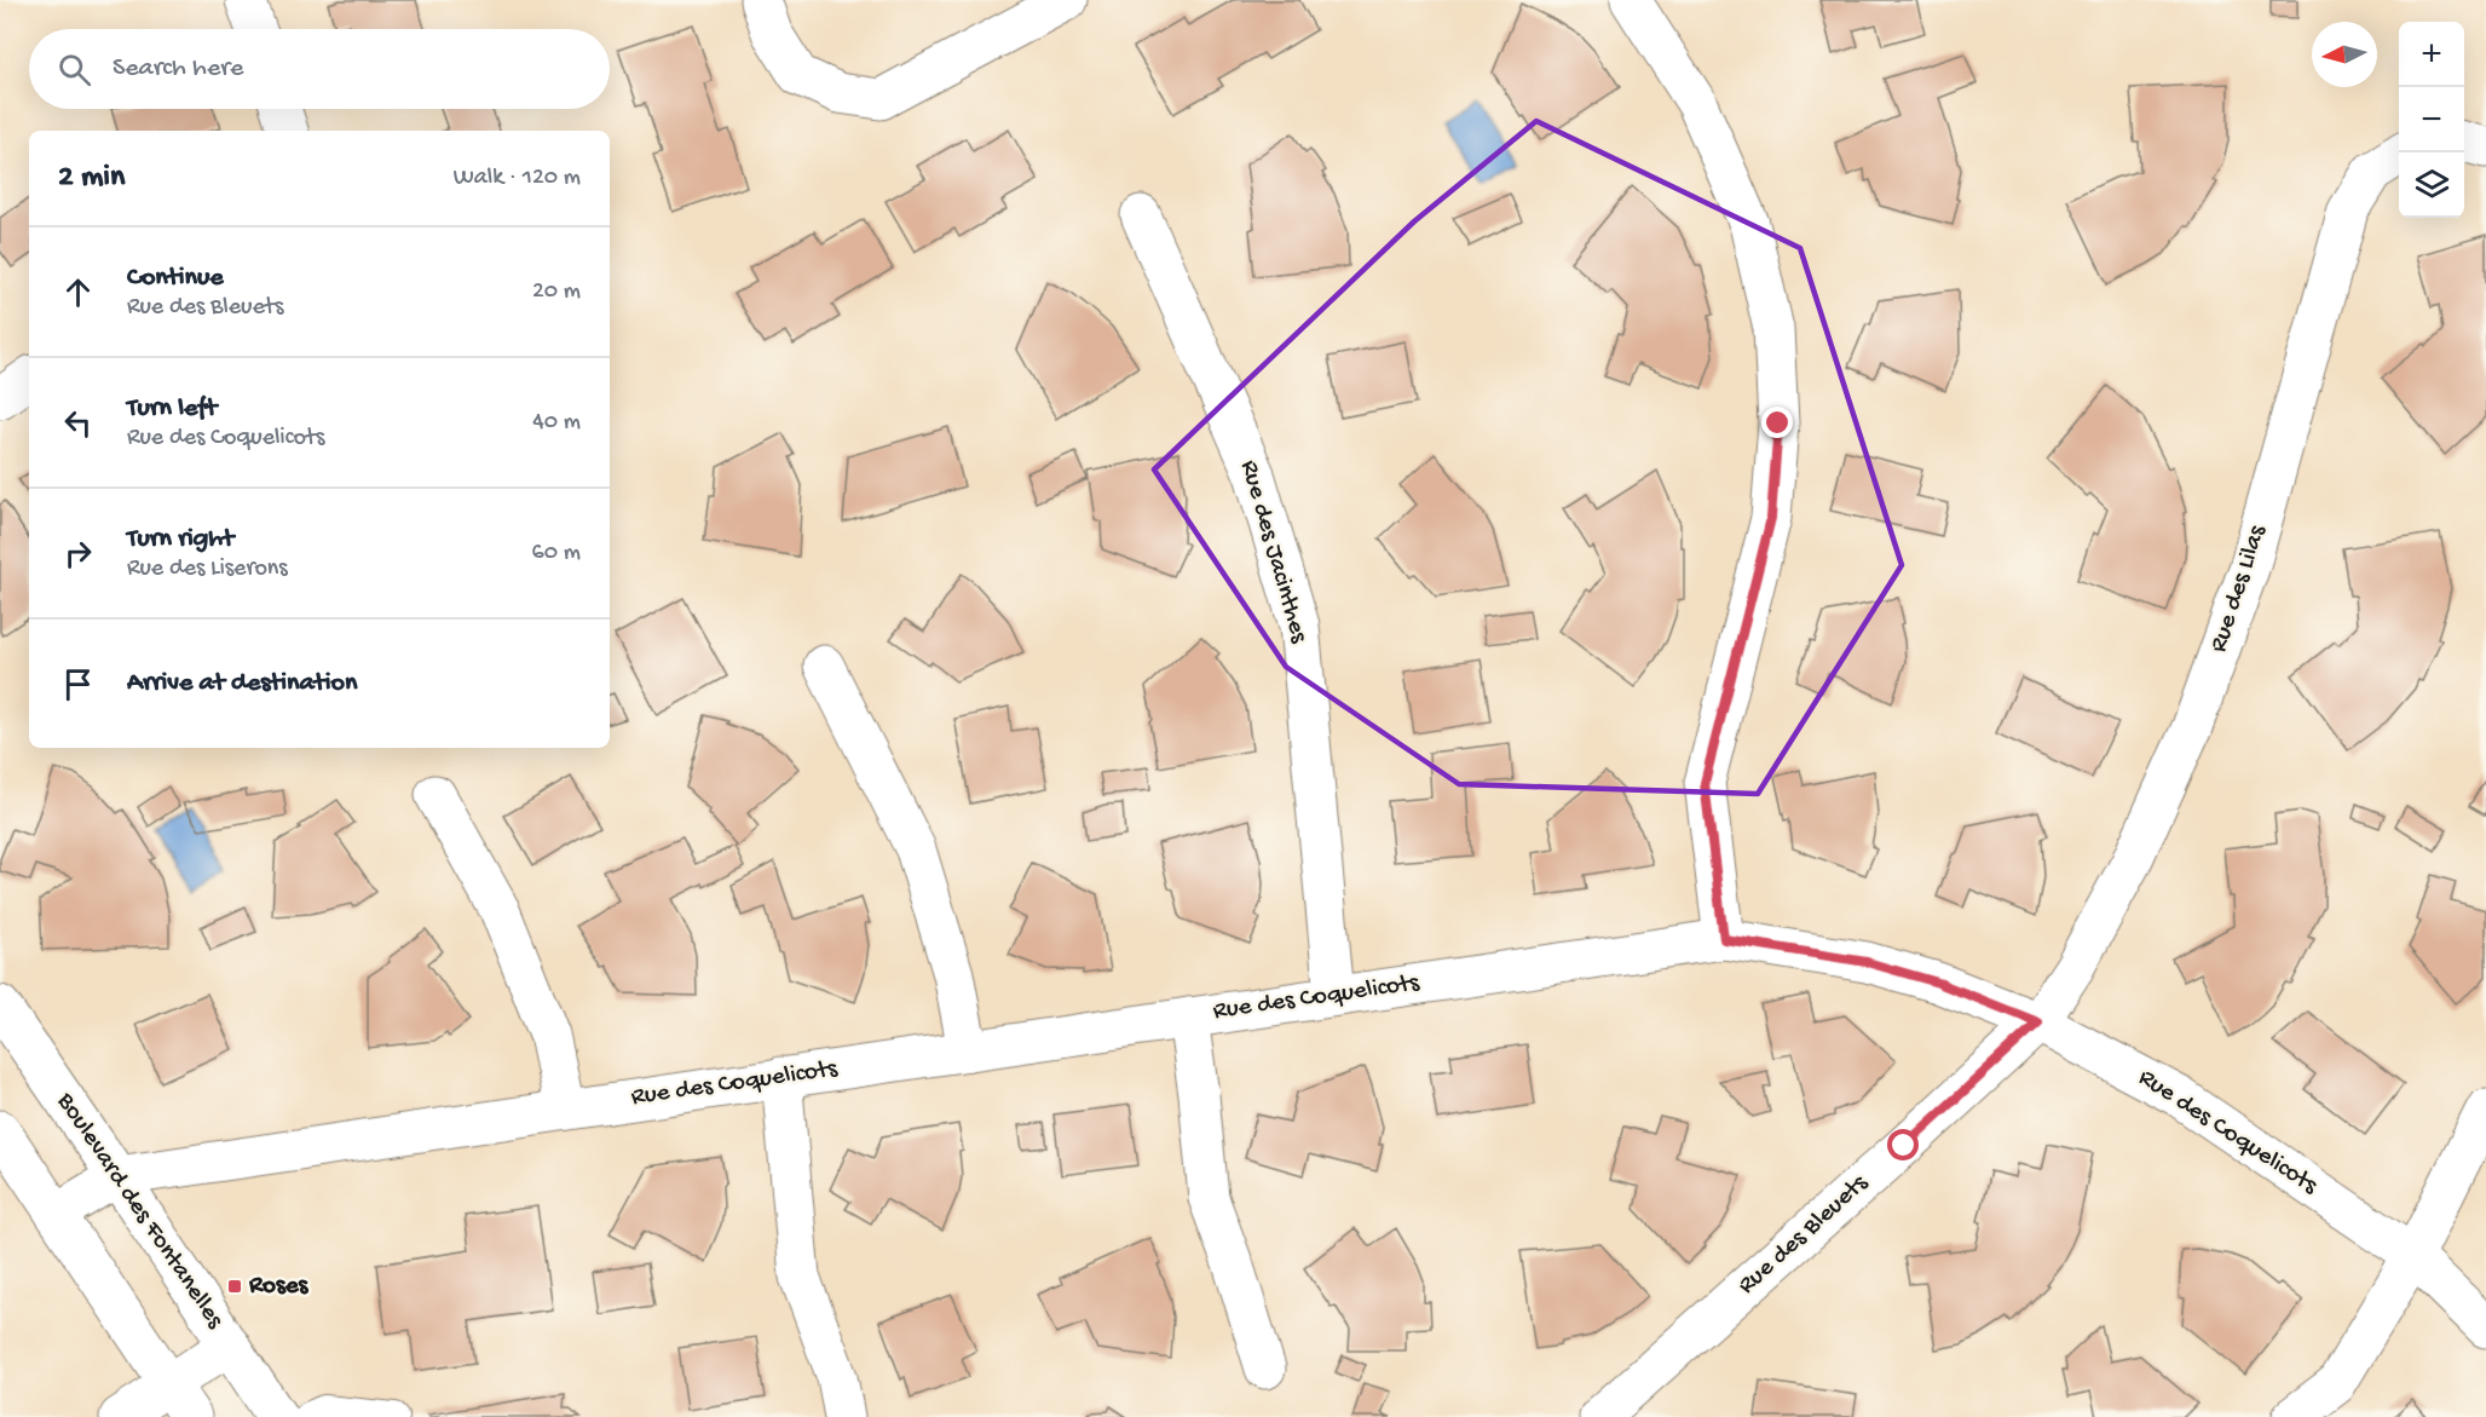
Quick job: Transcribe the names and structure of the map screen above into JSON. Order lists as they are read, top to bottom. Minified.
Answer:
{"streets":{"street":["Rue des Jacinthes","Rue des Lilas","Rue des Coquelicots","Boulevard des Fontanelles","Rue des Bleuets"]},"crossings":[["Rue des Jacinthes","Rue des Coquelicots"],["Rue des Lilas","Rue des Coquelicots"],["Rue des Lilas","Rue des Bleuets"],["Rue des Coquelicots","Boulevard des Fontanelles"],["Rue des Coquelicots","Rue des Bleuets"]],"places":{"transit":["Roses"]},"north":"left","page":{"map_buttons":["+","−"],"search":"Search here","heading":["2 min","Walk · 120 m"],"list":[["Continue","Rue des Bleuets","20 m"],["Turn left","Rue des Coquelicots","40 m"],["Turn right","Rue des Liserons","60 m"],"Arrive at destination"]}}
